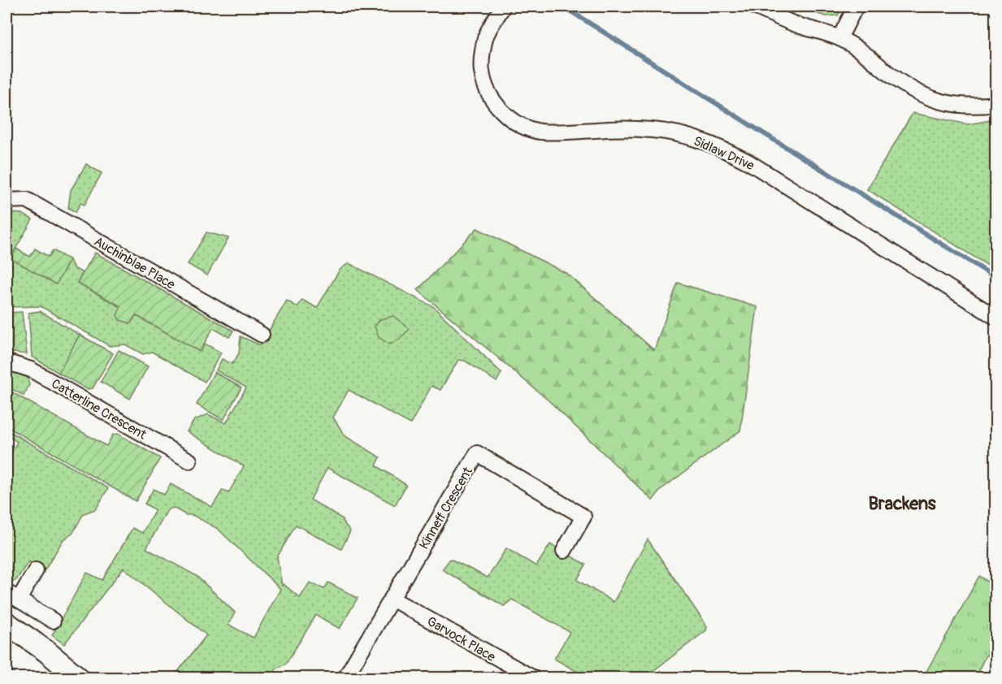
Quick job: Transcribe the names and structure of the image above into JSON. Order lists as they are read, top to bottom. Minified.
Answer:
{"streets":{"street":["Sidlaw Drive","Auchinblae Place","Catterline Crescent","Kinneff Crescent","Garvock Place"]},"crossings":[["Kinneff Crescent","Garvock Place"]],"districts":["Brackens"]}
